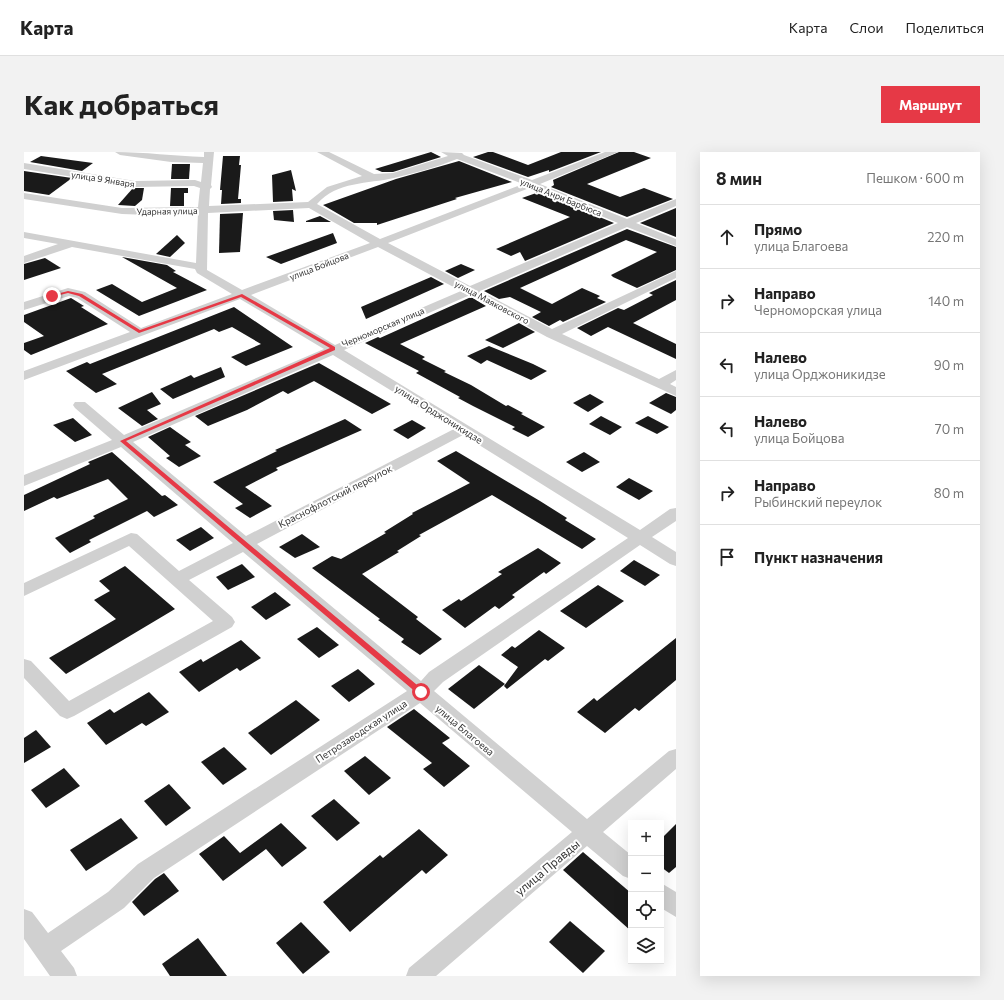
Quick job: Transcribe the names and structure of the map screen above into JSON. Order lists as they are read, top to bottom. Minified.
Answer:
{"streets":{"street":["улица 9 Января","улица Анри Барбюса","Ударная улица","улица Бойцова","улица Маяковского","Черноморская улица","улица Орджоникидзе","Краснофлотский переулок","улица Благоева","Петрозаводская улица","улица Правды"]},"crossings":[["улица Анри Барбюса","улица Бойцова"],["улица Анри Барбюса","Черноморская улица"],["Ударная улица","улица Маяковского"],["улица Бойцова","улица Маяковского"],["улица Бойцова","улица Орджоникидзе"],["улица Маяковского","Черноморская улица"],["Черноморская улица","улица Орджоникидзе"],["Черноморская улица","улица Благоева"],["улица Орджоникидзе","Петрозаводская улица"],["Краснофлотский переулок","улица Благоева"],["улица Благоева","Петрозаводская улица"],["улица Благоева","улица Правды"]],"page":{"header":"Карта","nav":["Карта","Слои","Поделиться"],"buttons":"Маршрут","title":"Как добраться","heading":["8 мин","Пешком · 600 m"],"list":[["Прямо","улица Благоева","220 m"],["Направо","Черноморская улица","140 m"],["Налево","улица Орджоникидзе","90 m"],["Налево","улица Бойцова","70 m"],["Направо","Рыбинский переулок","80 m"],"Пункт назначения"],"map_buttons":["+","−"]}}
